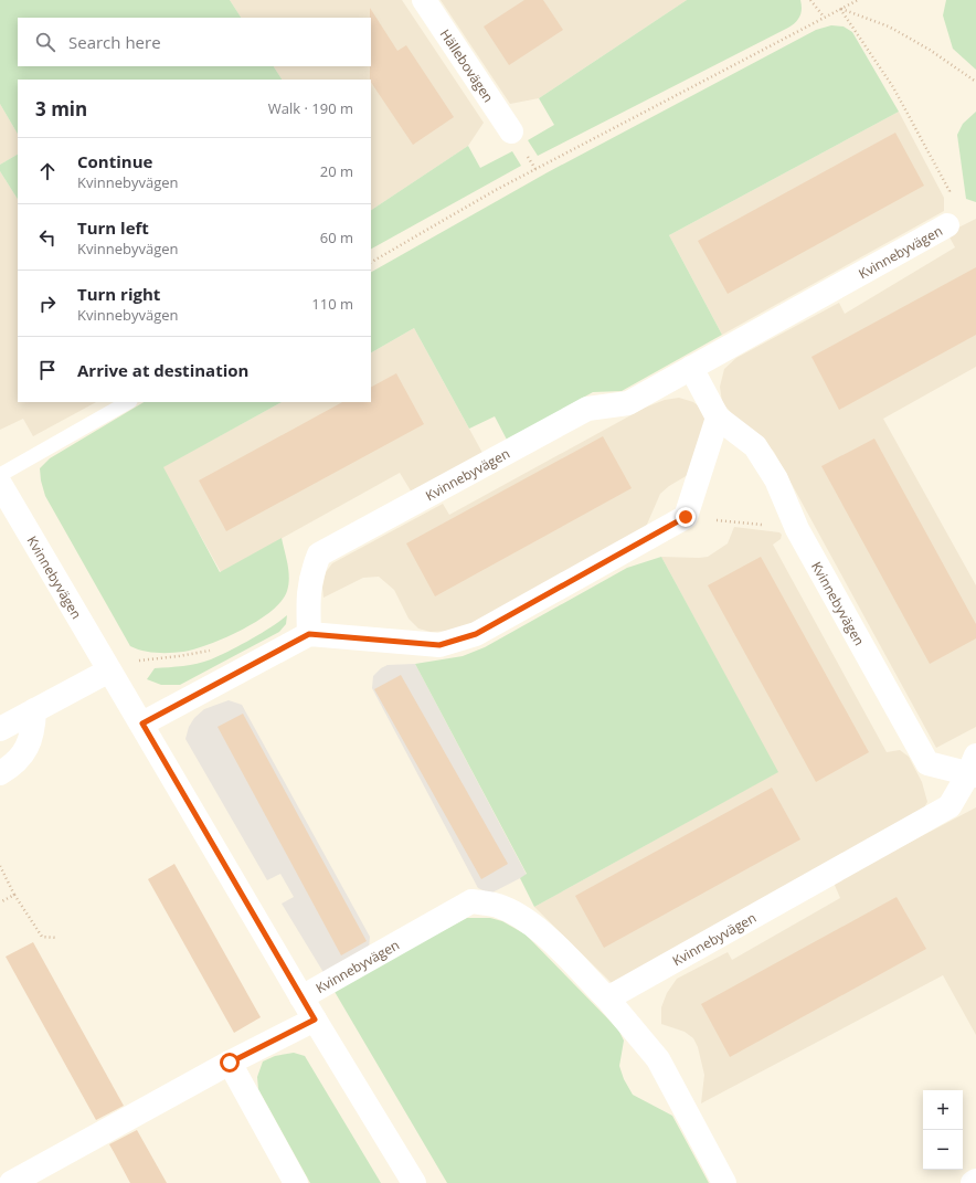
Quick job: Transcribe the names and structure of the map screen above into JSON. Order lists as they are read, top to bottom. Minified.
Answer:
{"streets":{"street":["Hällebovägen","Kvinnebyvägen"]},"page":{"search":"Search here","heading":["3 min","Walk · 190 m"],"list":[["Continue","Kvinnebyvägen","20 m"],["Turn left","Kvinnebyvägen","60 m"],["Turn right","Kvinnebyvägen","110 m"],"Arrive at destination"],"map_buttons":["+","−"]}}
